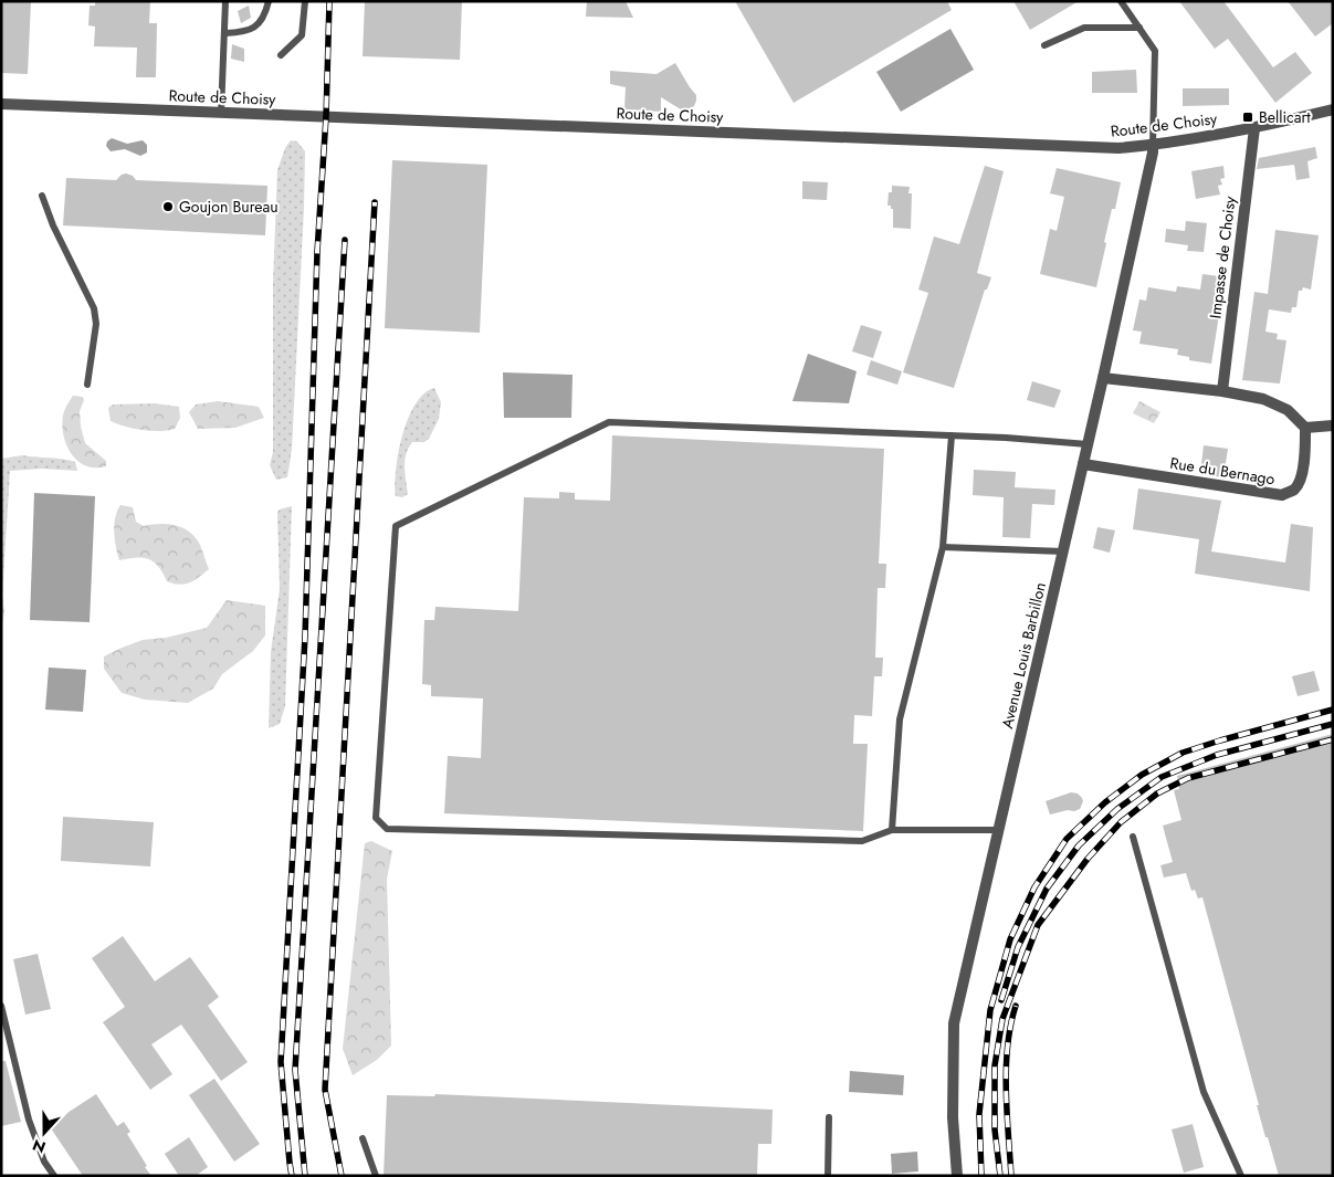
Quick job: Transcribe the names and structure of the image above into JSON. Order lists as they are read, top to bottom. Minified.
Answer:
{"streets":{"street":["Route de Choisy","Impasse de Choisy","Rue du Bernago","Avenue Louis Barbillon"]},"crossings":[["Route de Choisy","Impasse de Choisy"],["Route de Choisy","Avenue Louis Barbillon"],["Rue du Bernago","Avenue Louis Barbillon"]],"places":{"transit":["Bellicart"],"other":["Goujon Bureau"]},"north":"bottom"}
